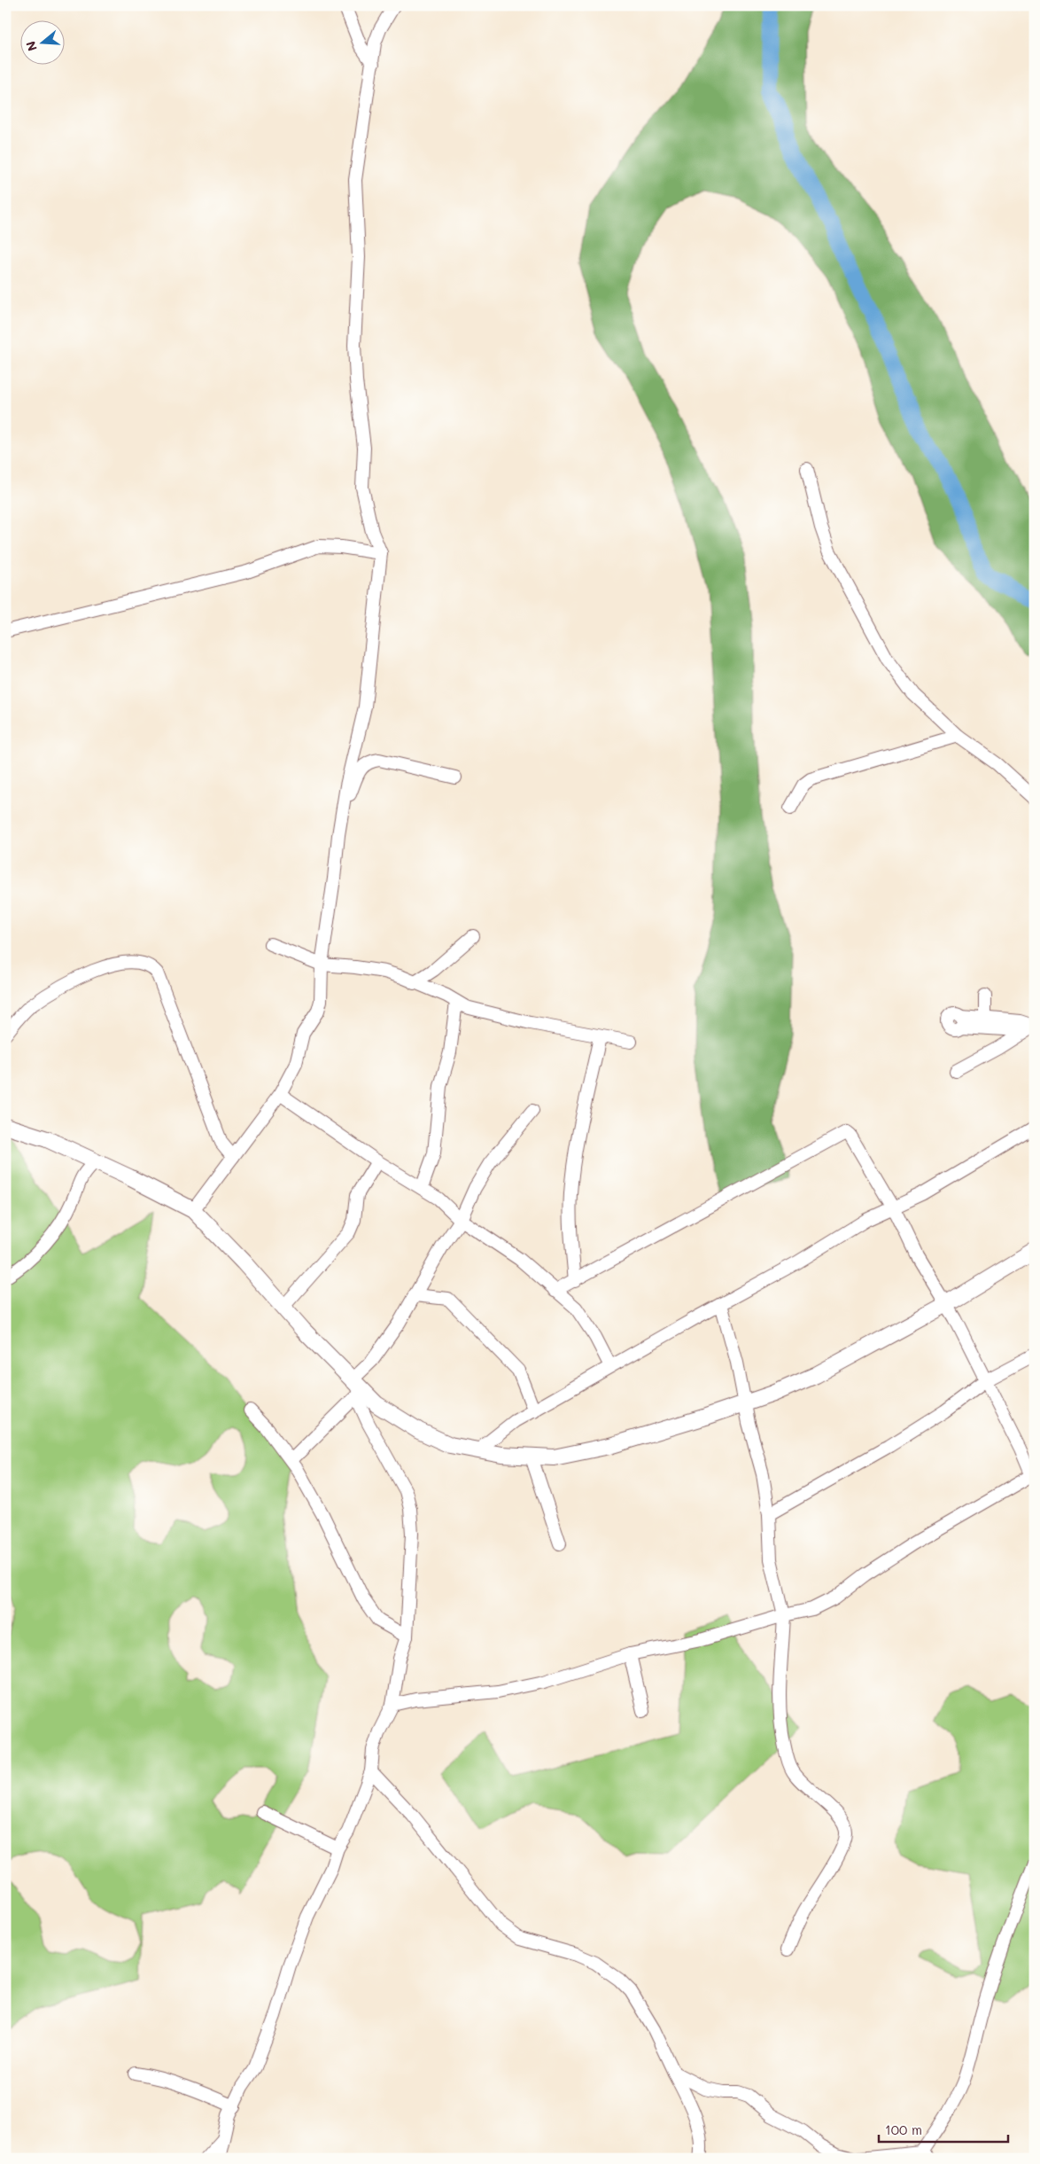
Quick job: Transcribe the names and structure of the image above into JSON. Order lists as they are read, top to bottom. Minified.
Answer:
{"scale_bar":"100 m","north":"left"}
